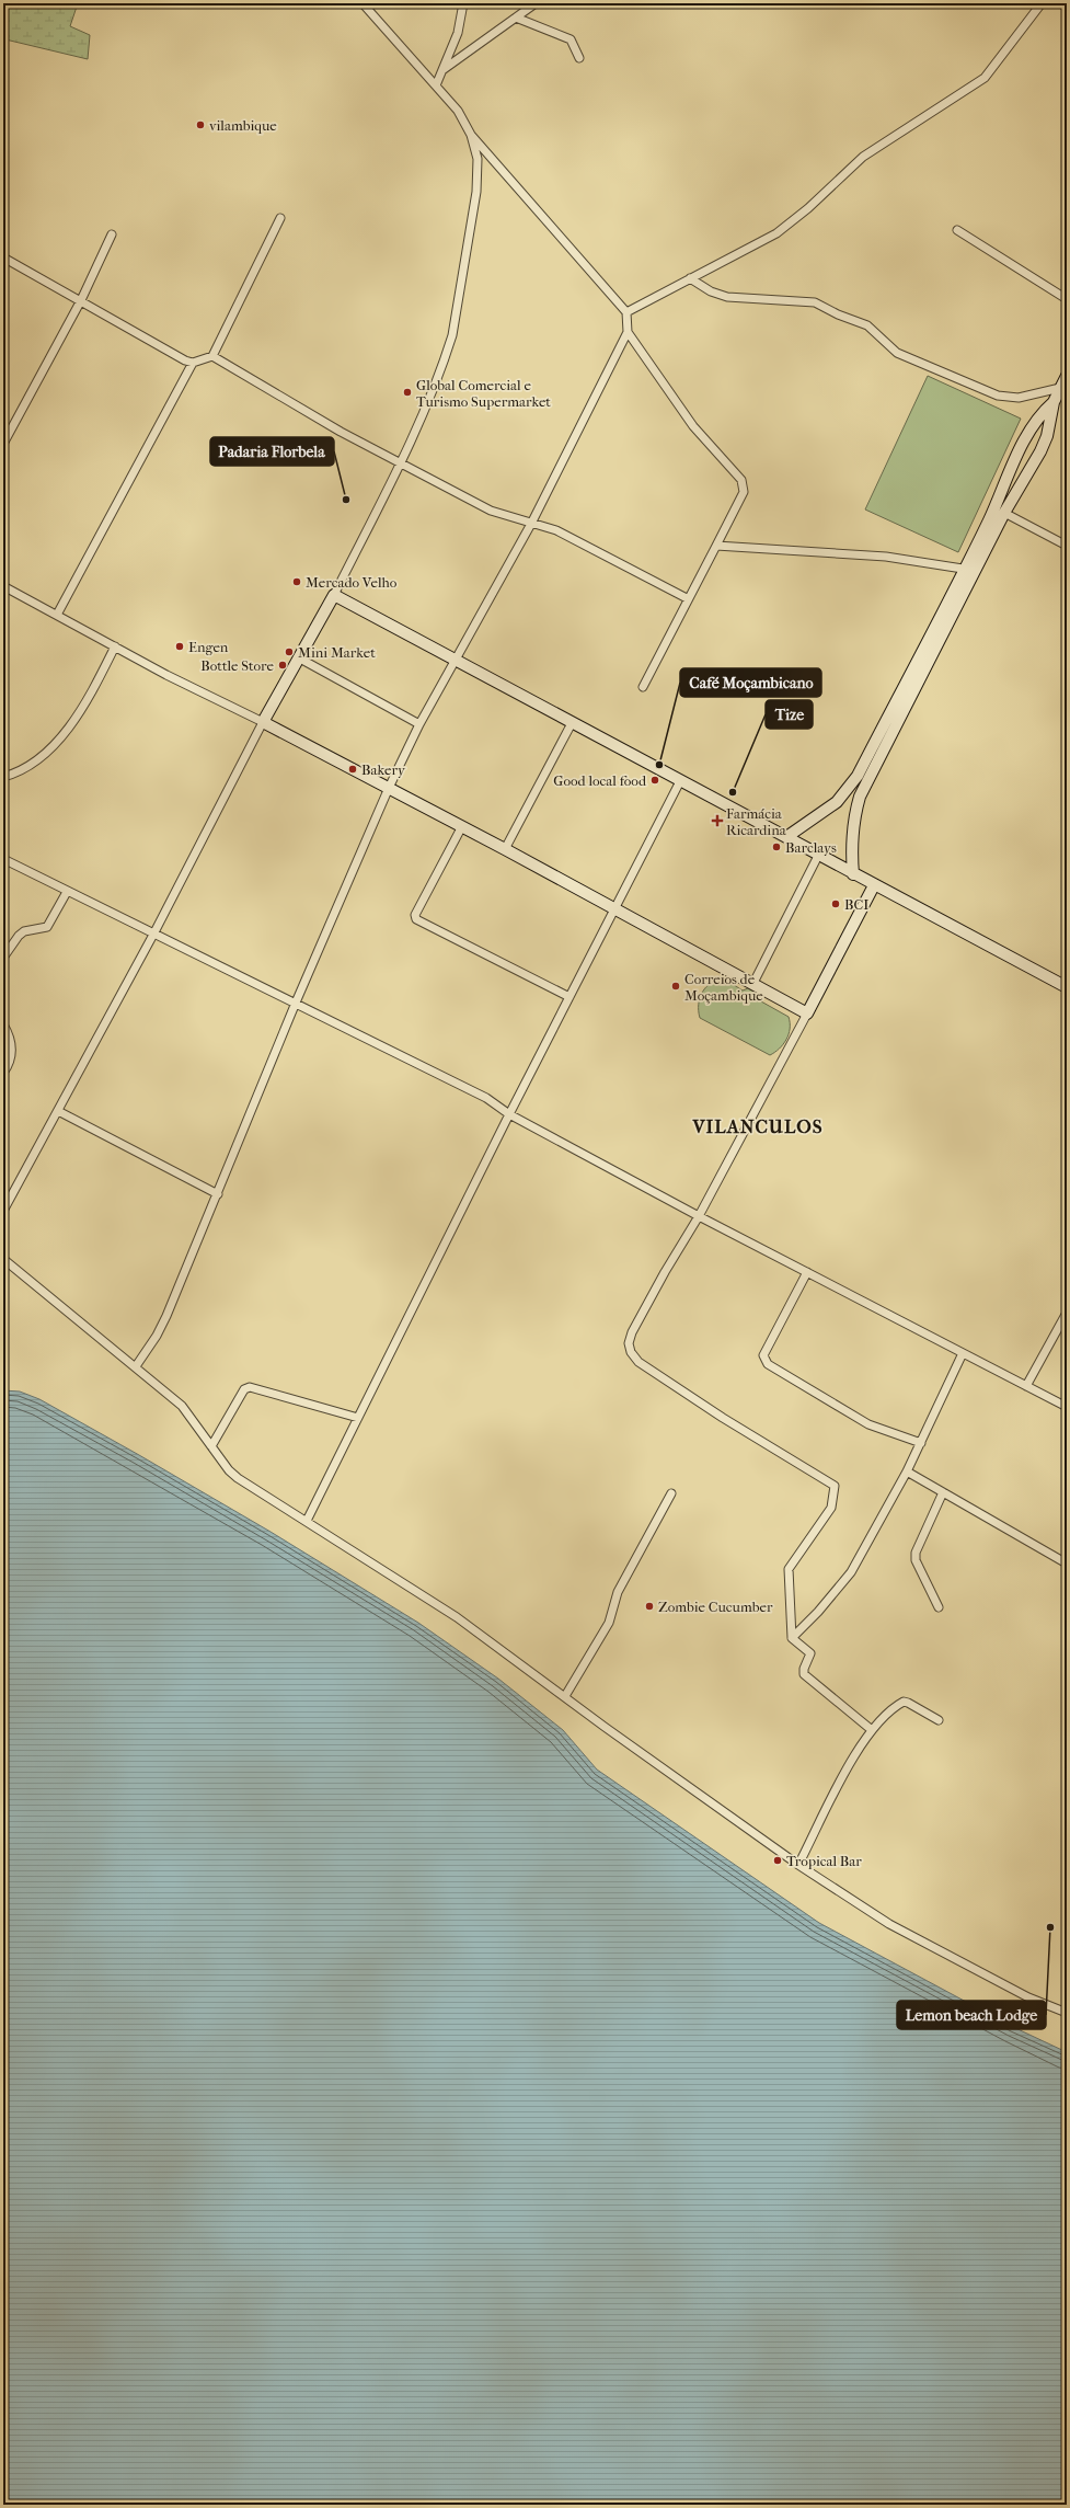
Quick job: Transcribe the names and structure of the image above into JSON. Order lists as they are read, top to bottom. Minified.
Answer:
{"districts":["VILANCULOS"],"places":{"other":["vilambique","Global Comercial e Turismo Supermarket","Padaria Florbela","Mercado Velho","Engen","Mini Market","Bottle Store","Café Moçambicano","Bakery","Good local food","Tize","Barclays","BCI","Correios de Moçambique","Zombie Cucumber","Tropical Bar","Lemon beach Lodge"],"health":["Farmácia Ricardina"]}}
